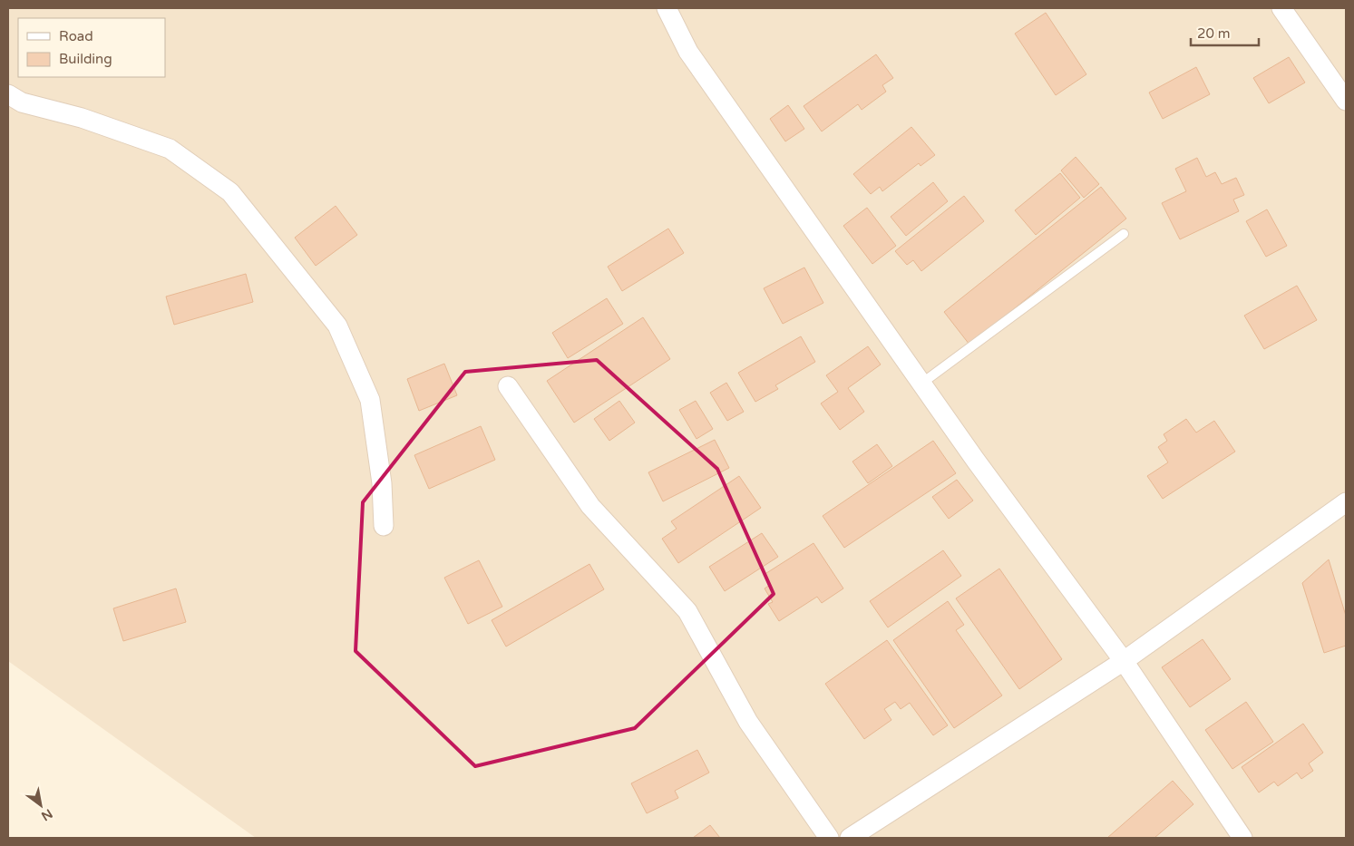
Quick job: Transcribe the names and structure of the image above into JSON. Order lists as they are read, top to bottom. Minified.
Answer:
{"legend":["Road","Building"],"scale_bar":"20 m","north":"bottom right"}
